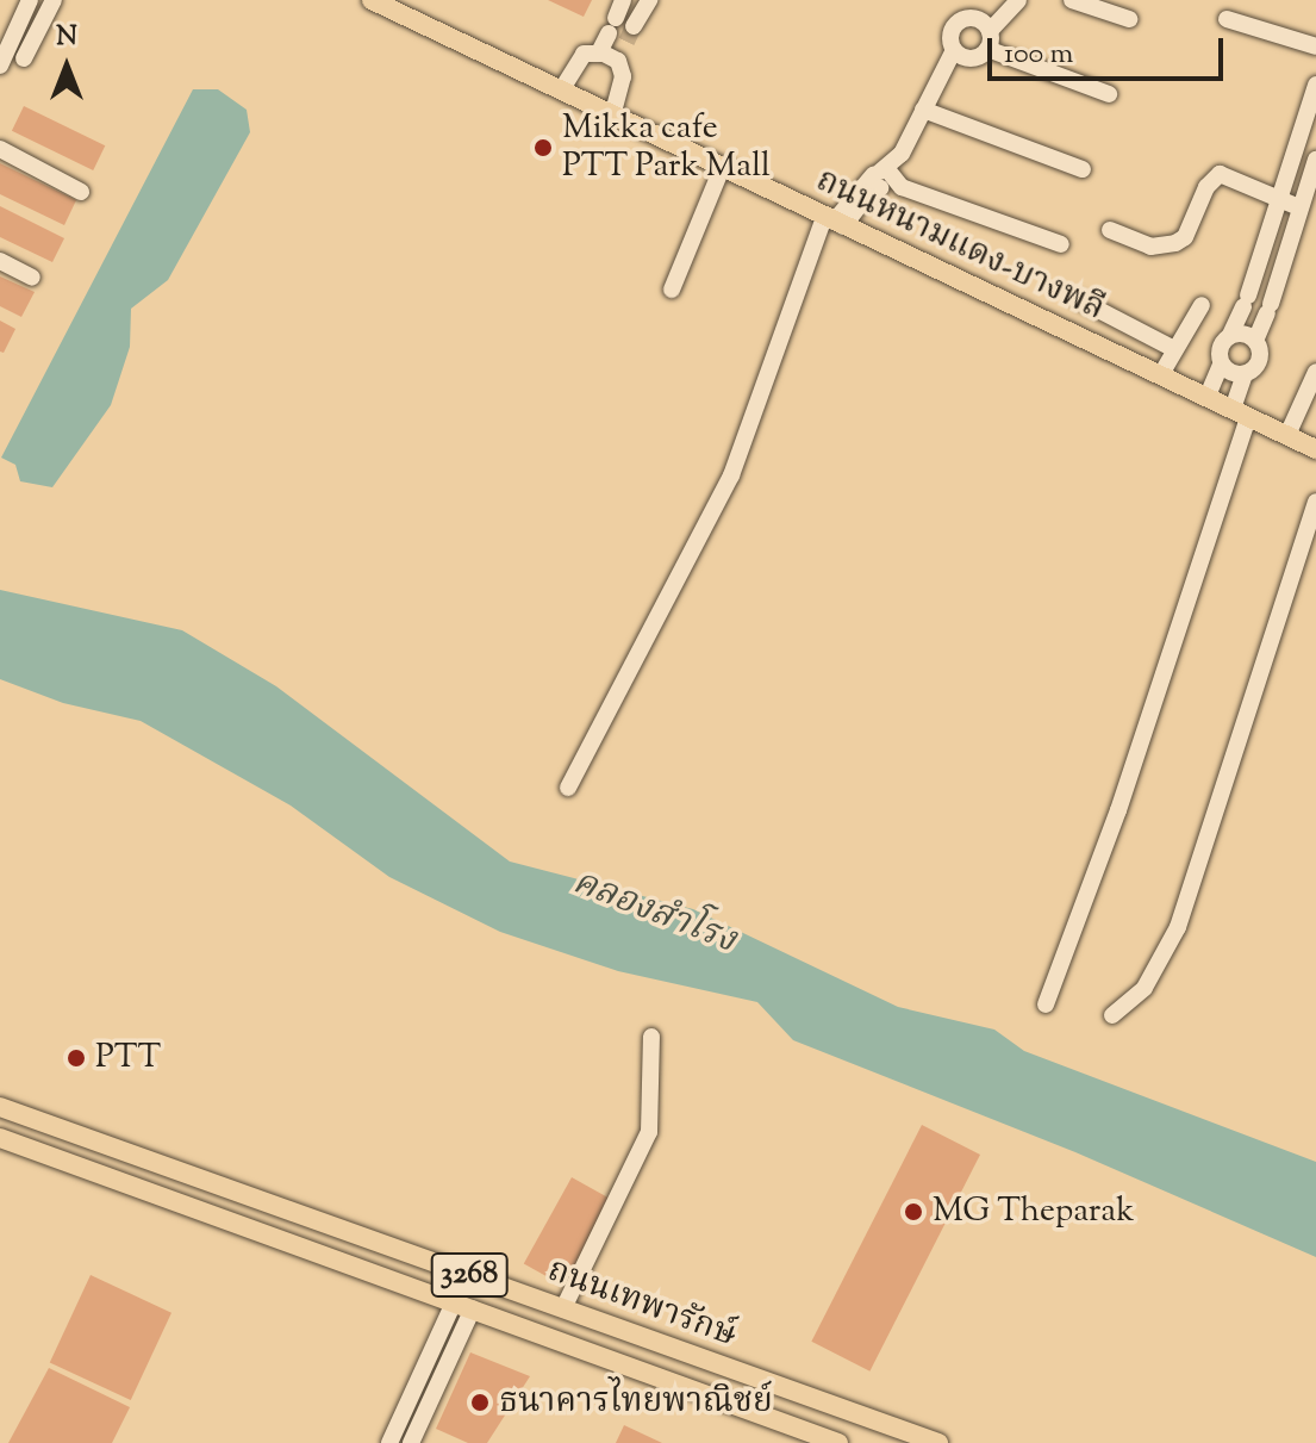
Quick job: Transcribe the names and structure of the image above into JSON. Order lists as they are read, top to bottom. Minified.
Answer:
{"streets":{"main road":["ถนนหนามแดง-บางพลี","3268","ถนนเทพารักษ์"]},"water":["คลองสำโรง"],"places":["Mikka cafe PTT Park Mall","PTT","MG Theparak","ธนาคารไทยพาณิชย์"],"scale_bar":"100 m","north":"top"}
